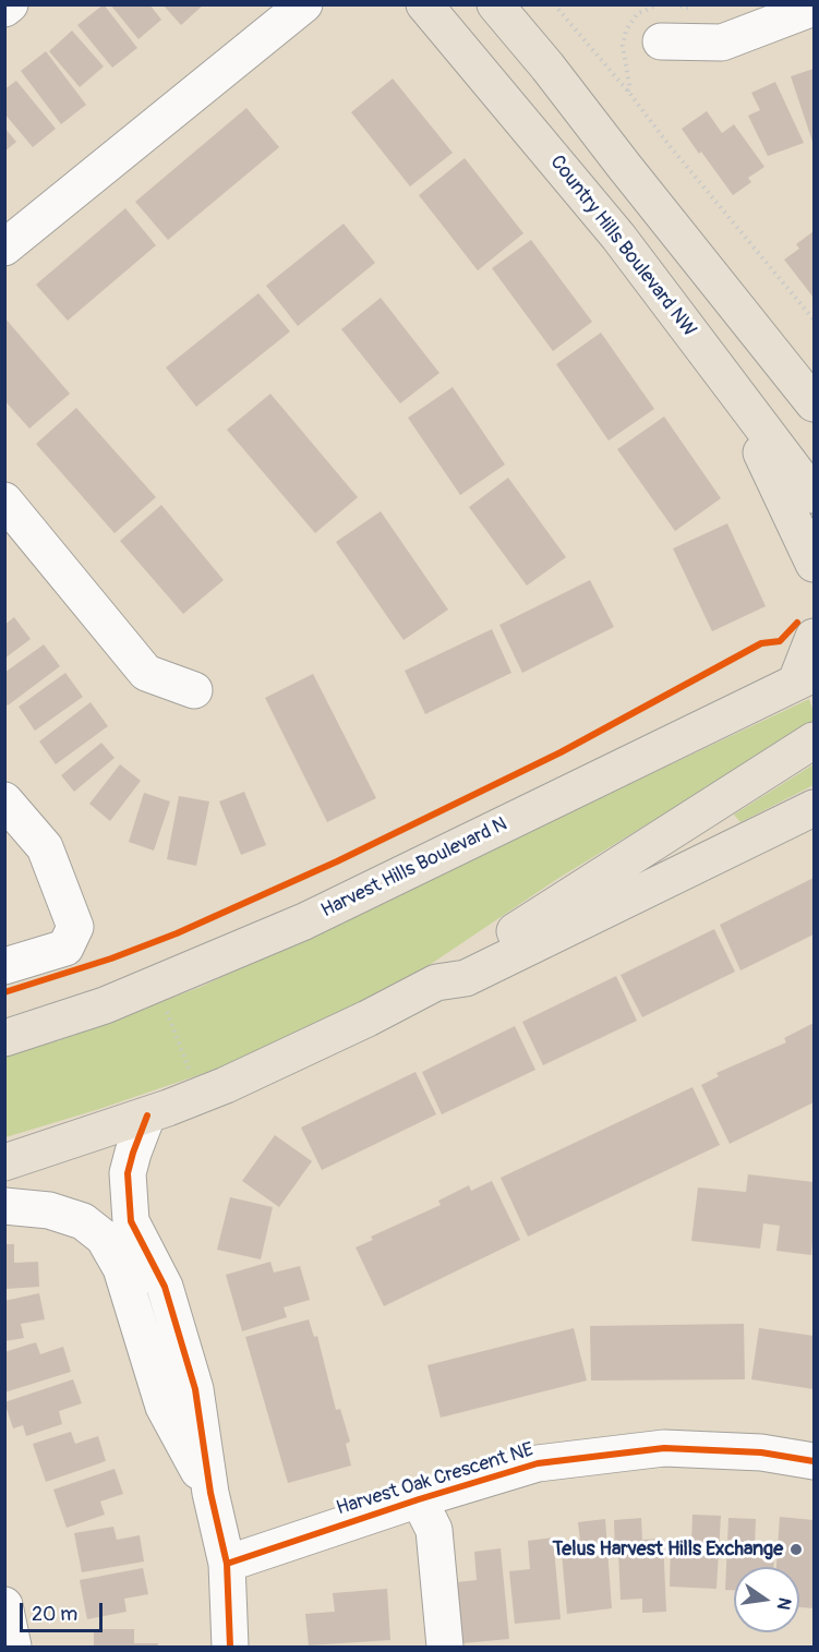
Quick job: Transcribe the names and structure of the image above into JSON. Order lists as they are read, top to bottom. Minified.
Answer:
{"streets":{"main road":["Country Hills Boulevard NW","Harvest Hills Boulevard N"],"street":["Harvest Oak Crescent NE"]},"places":["Telus Harvest Hills Exchange"],"scale_bar":"20 m","north":"right"}
